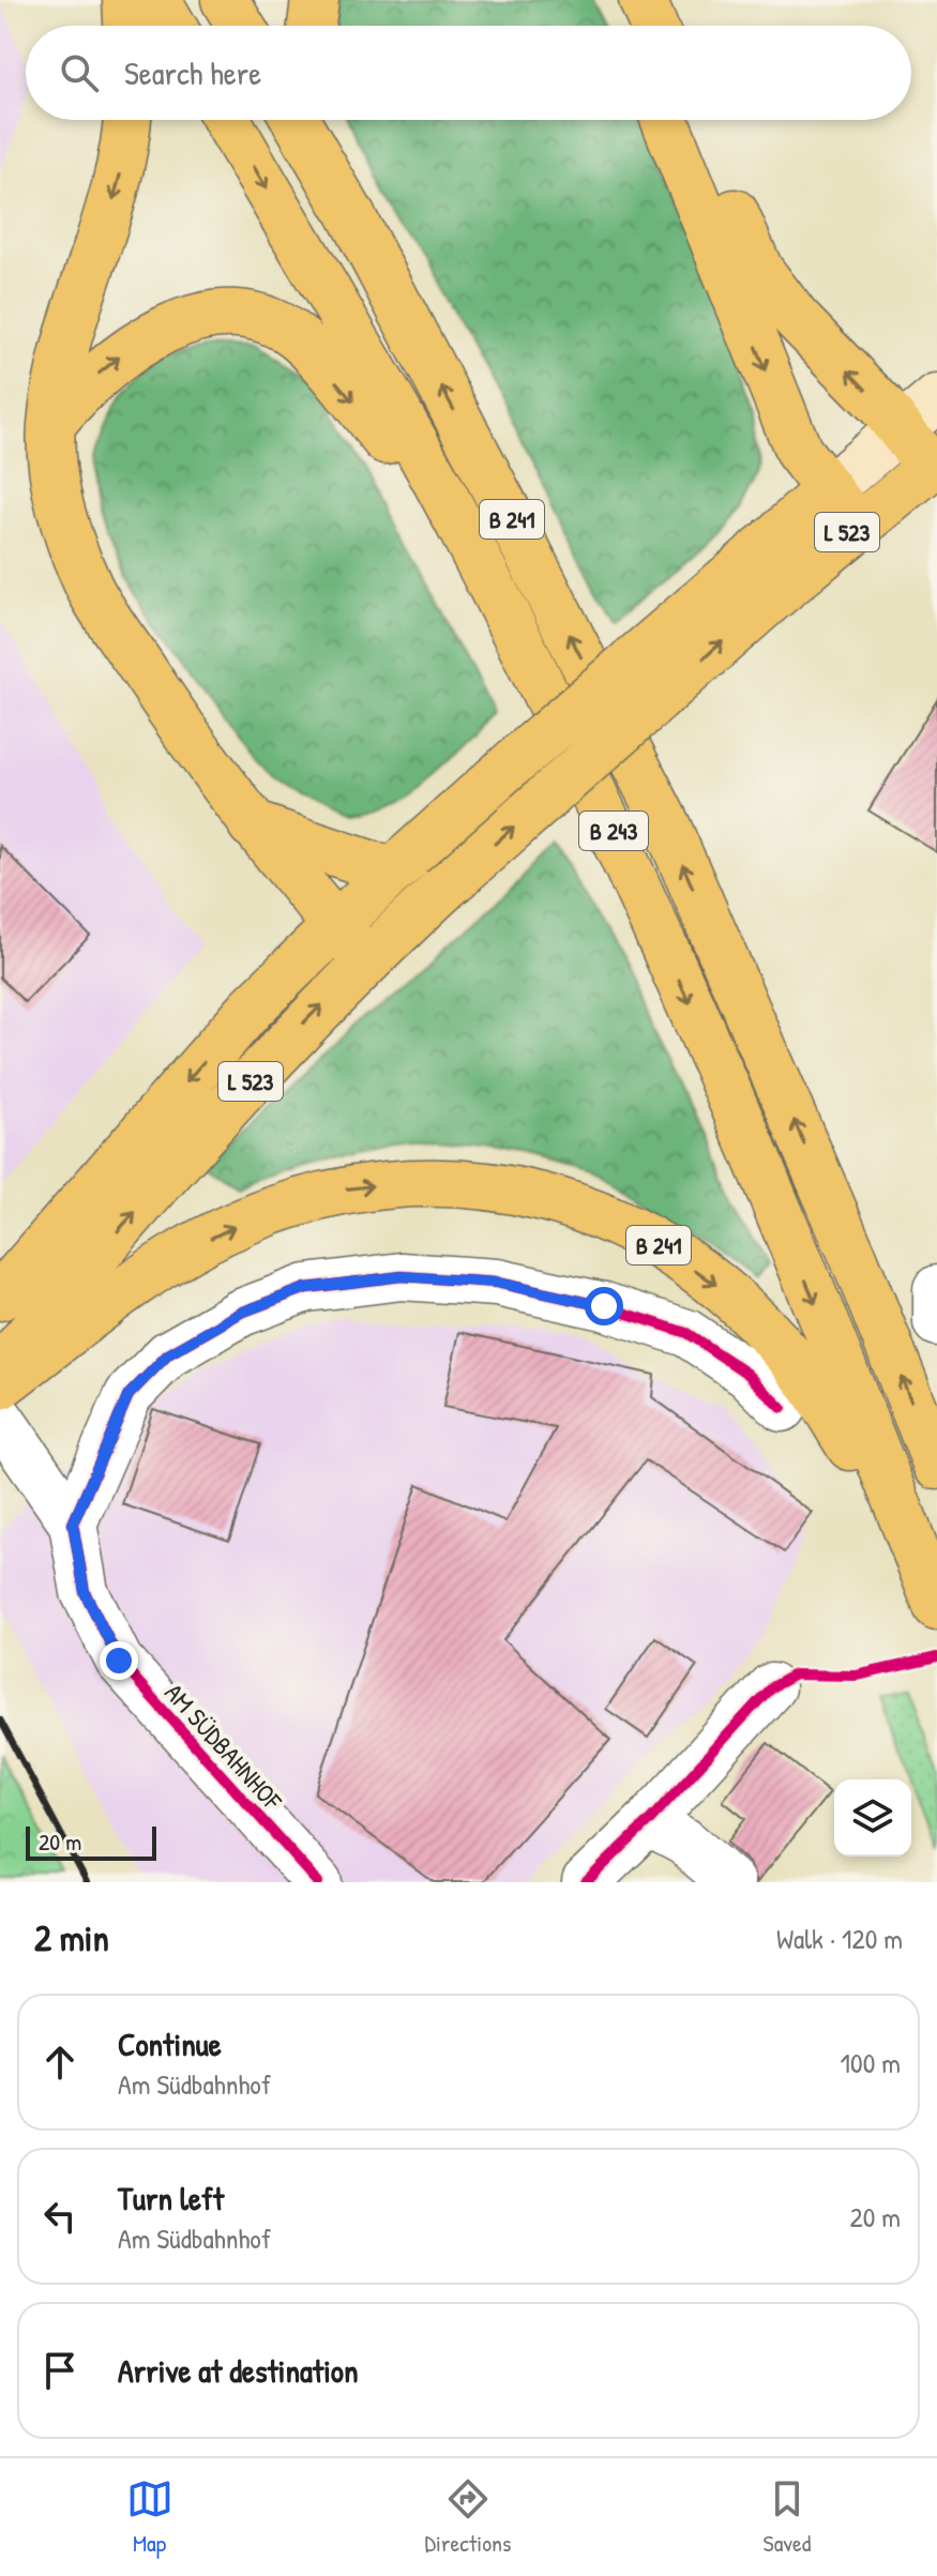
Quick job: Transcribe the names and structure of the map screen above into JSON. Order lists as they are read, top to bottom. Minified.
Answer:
{"streets":{"main road":["B 241","L 523","B 243"],"street":["AM SÜDBAHNHOF"]},"crossings":[["B 241","L 523"],["B 241","B 243"]],"scale_bar":"20 m","page":{"search":"Search here","scale":"20 m","heading":["2 min","Walk · 120 m"],"list":[["Continue","Am Südbahnhof","100 m"],["Turn left","Am Südbahnhof","20 m"],"Arrive at destination"],"nav":["Map","Directions","Saved"]}}
